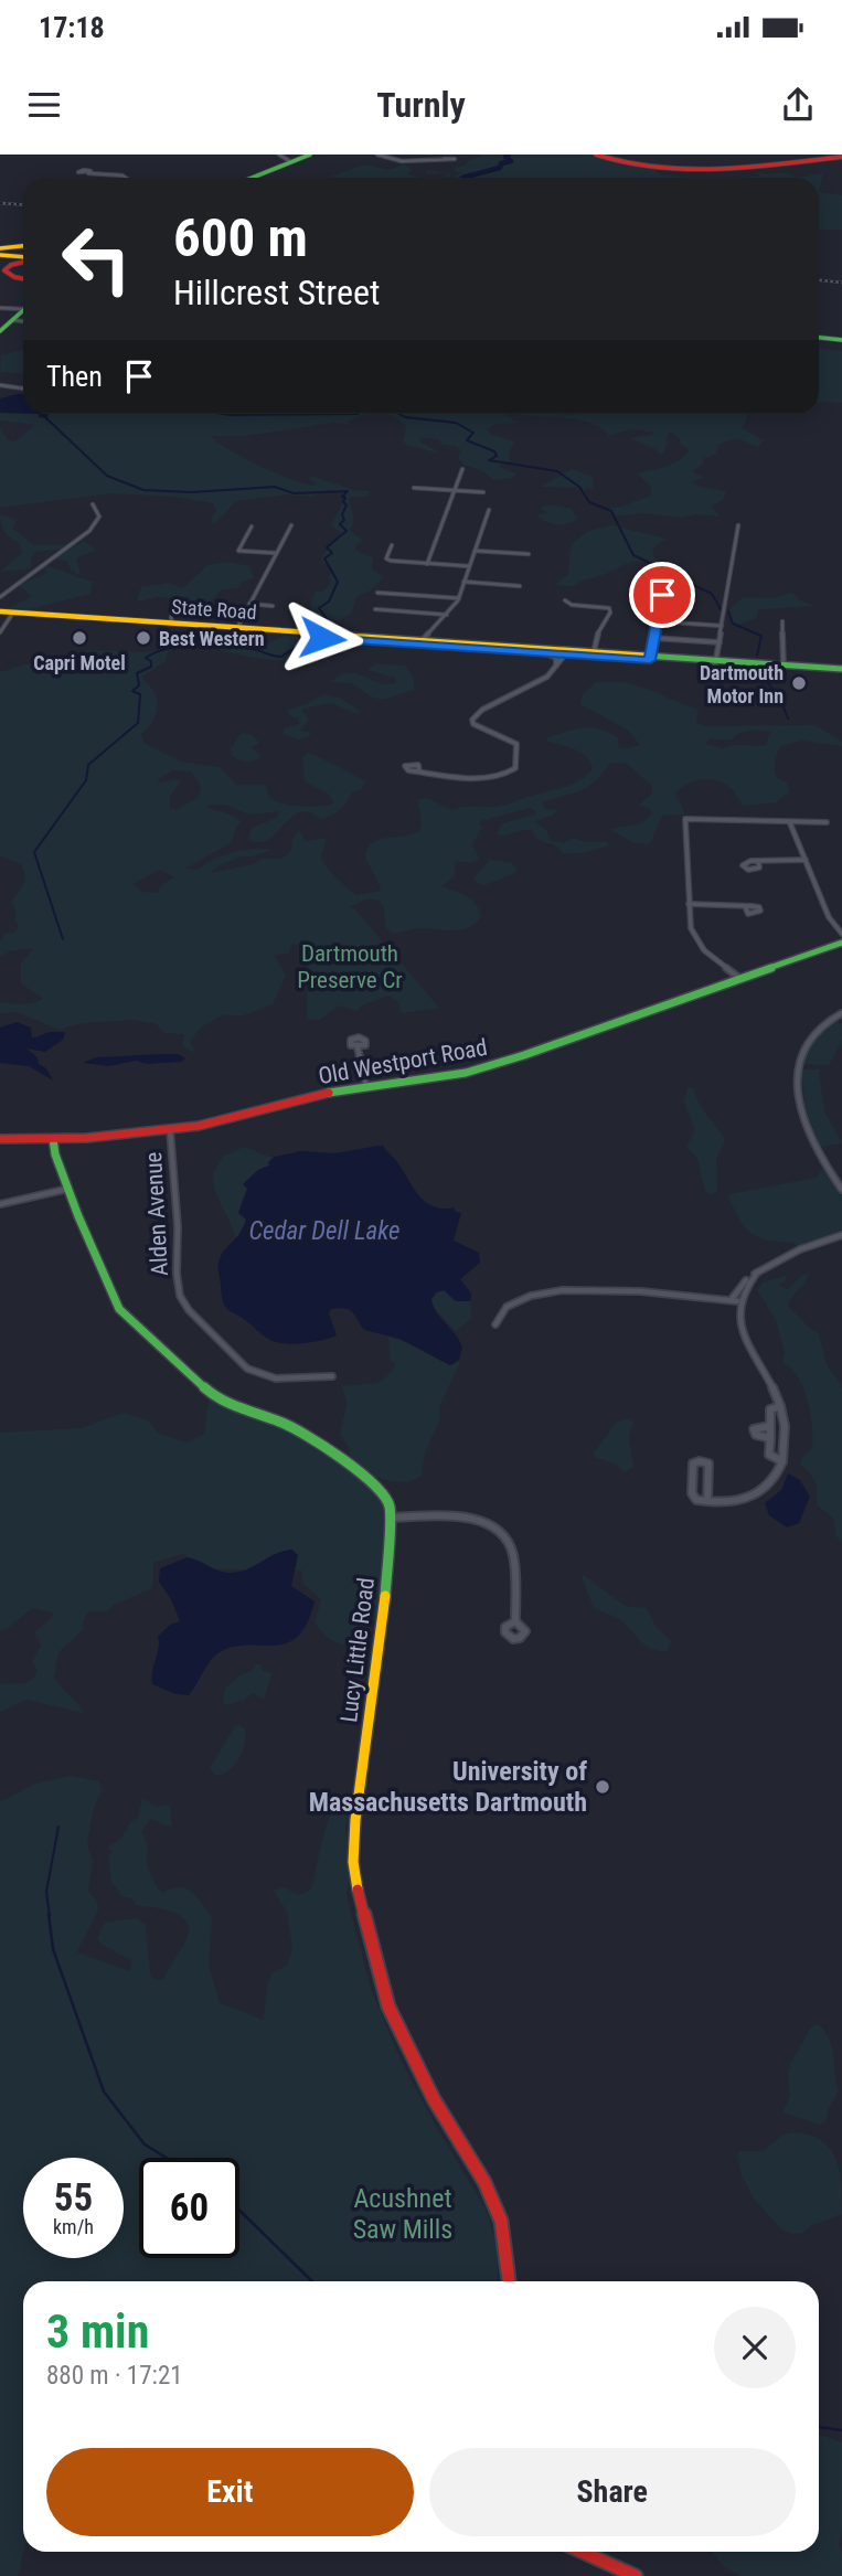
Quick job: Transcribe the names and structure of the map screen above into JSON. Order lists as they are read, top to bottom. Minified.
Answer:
{"streets":{"main road":["State Road","Old Westport Road","Lucy Little Road"],"street":["Alden Avenue"]},"crossings":[["Old Westport Road","Alden Avenue"]],"water":["Cedar Dell Lake"],"parks":["Dartmouth Preserve Cr","Acushnet Saw Mills"],"places":["Capri Motel","Best Western","Dartmouth Motor Inn","University of Massachusetts Dartmouth"],"page":{"status":"17:18","header":"Turnly","turn":["600 m","Hillcrest Street"],"then":"Then","speed":"55 km/h","limit":"60","heading":["3 min","880 m · 17:21"],"buttons":["Exit","Share"]}}
